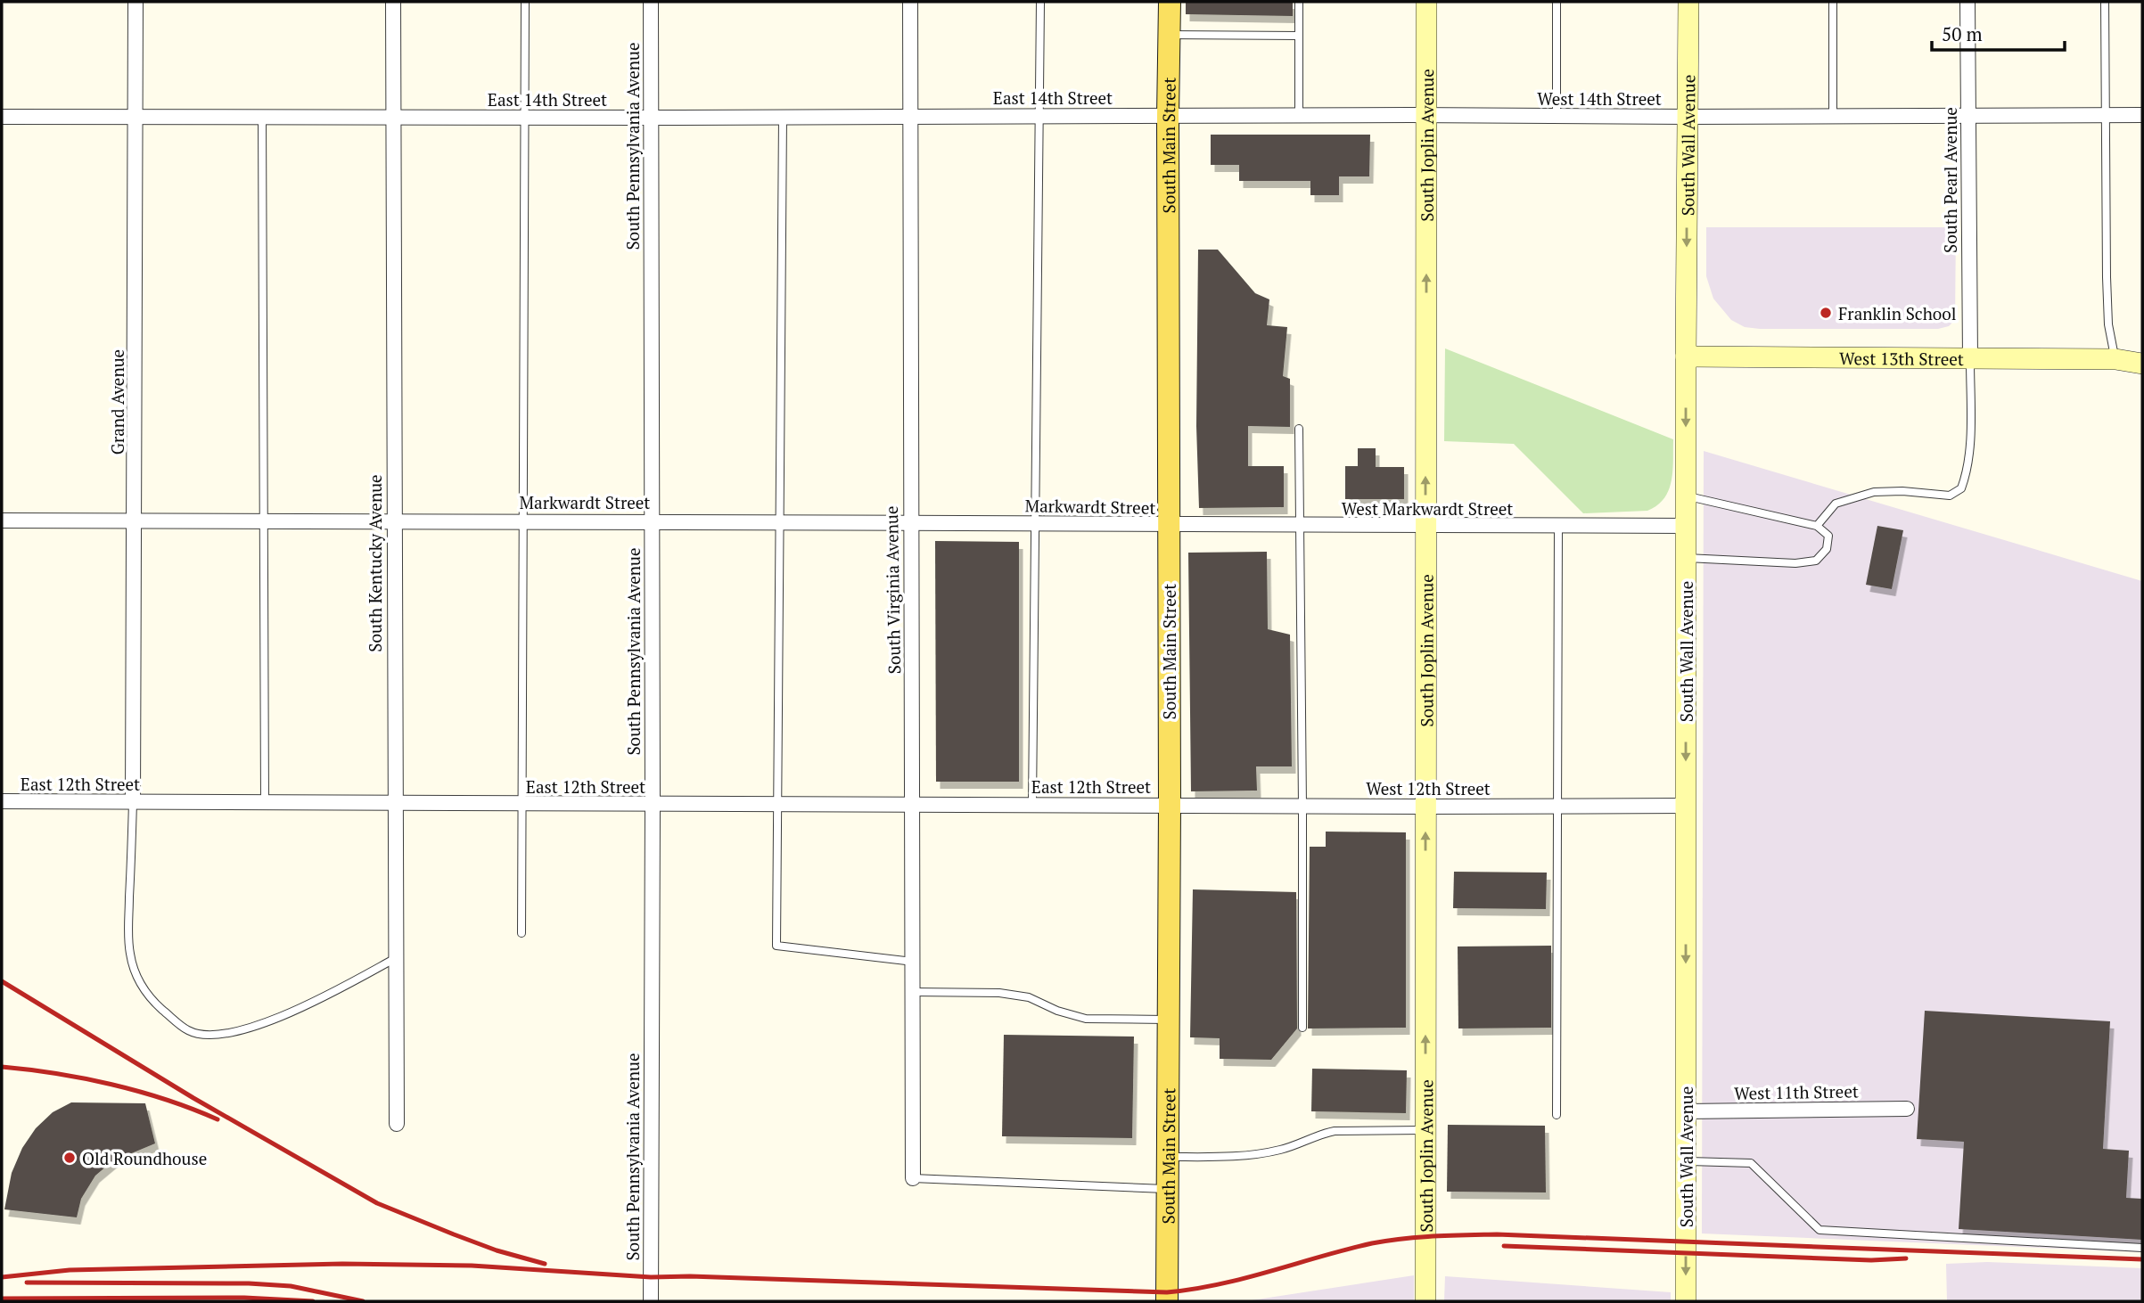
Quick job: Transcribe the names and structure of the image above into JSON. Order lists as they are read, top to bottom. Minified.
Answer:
{"streets":{"main road":["South Main Street"],"street":["East 14th Street","West 14th Street","South Pennsylvania Avenue","South Joplin Avenue","South Wall Avenue","South Pearl Avenue","West 13th Street","Grand Avenue","Markwardt Street","West Markwardt Street","South Kentucky Avenue","South Virginia Avenue","East 12th Street","West 12th Street","West 11th Street"]},"crossings":[["East 14th Street","West 14th Street"],["East 14th Street","South Pennsylvania Avenue"],["East 14th Street","South Main Street"],["East 14th Street","Grand Avenue"],["East 14th Street","South Kentucky Avenue"],["East 14th Street","South Virginia Avenue"],["West 14th Street","South Main Street"],["West 14th Street","South Joplin Avenue"],["West 14th Street","South Wall Avenue"],["West 14th Street","South Pearl Avenue"],["South Pennsylvania Avenue","Markwardt Street"],["South Pennsylvania Avenue","East 12th Street"],["South Main Street","Markwardt Street"],["South Main Street","West Markwardt Street"],["South Main Street","East 12th Street"],["South Main Street","West 12th Street"],["South Joplin Avenue","West Markwardt Street"],["South Joplin Avenue","West 12th Street"],["South Wall Avenue","West 13th Street"],["South Wall Avenue","West Markwardt Street"],["South Wall Avenue","West 12th Street"],["South Wall Avenue","West 11th Street"],["South Pearl Avenue","West 13th Street"],["Grand Avenue","Markwardt Street"],["Grand Avenue","East 12th Street"],["Markwardt Street","West Markwardt Street"],["Markwardt Street","South Kentucky Avenue"],["Markwardt Street","South Virginia Avenue"],["South Kentucky Avenue","East 12th Street"],["South Virginia Avenue","East 12th Street"],["East 12th Street","West 12th Street"]],"one_way":["South Joplin Avenue","South Wall Avenue"],"places":["Franklin School","Old Roundhouse"],"scale_bar":"50 m"}
